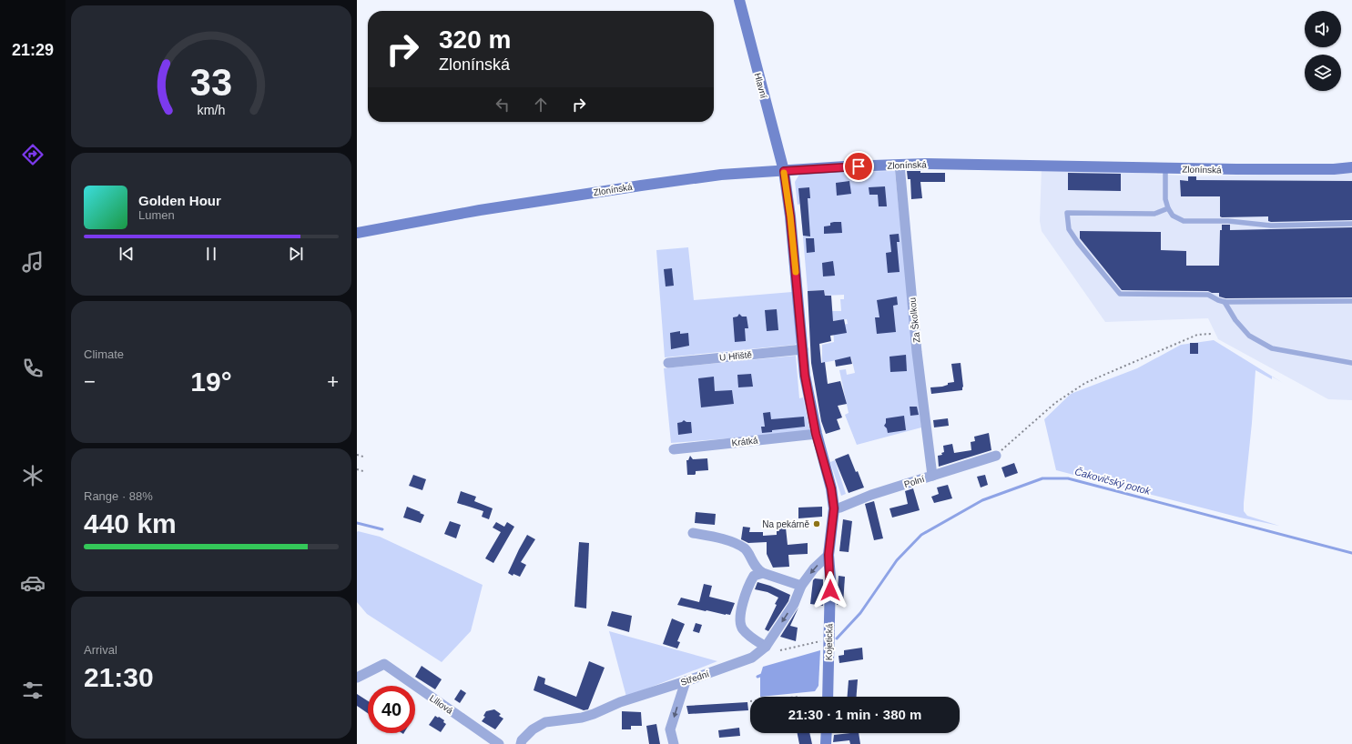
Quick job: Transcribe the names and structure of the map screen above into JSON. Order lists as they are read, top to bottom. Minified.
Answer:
{"streets":{"street":["Hlavní","Zlonínská","Za Školkou","U Hřiště","Krátká","Polní","Kojetická","Střední","Liliová"]},"crossings":[["Hlavní","Zlonínská"],["Hlavní","Kojetická"],["Zlonínská","Za Školkou"],["Zlonínská","Kojetická"],["Za Školkou","Polní"],["U Hřiště","Kojetická"],["Krátká","Kojetická"],["Polní","Kojetická"],["Kojetická","Střední"]],"water":["Čakovičský potok"],"places":["Na pekárně"],"page":{"tabs":"21:29","turn":["320 m","Zlonínská"],"song":["Golden Hour","Lumen"],"tile":["Climate",["Range · 88%","440 km"],["Arrival","21:30"]],"heat":["−","19°","+"],"limit":"40","trip":"21:30 · 1 min · 380 m","gauge":["33","km/h"]}}
